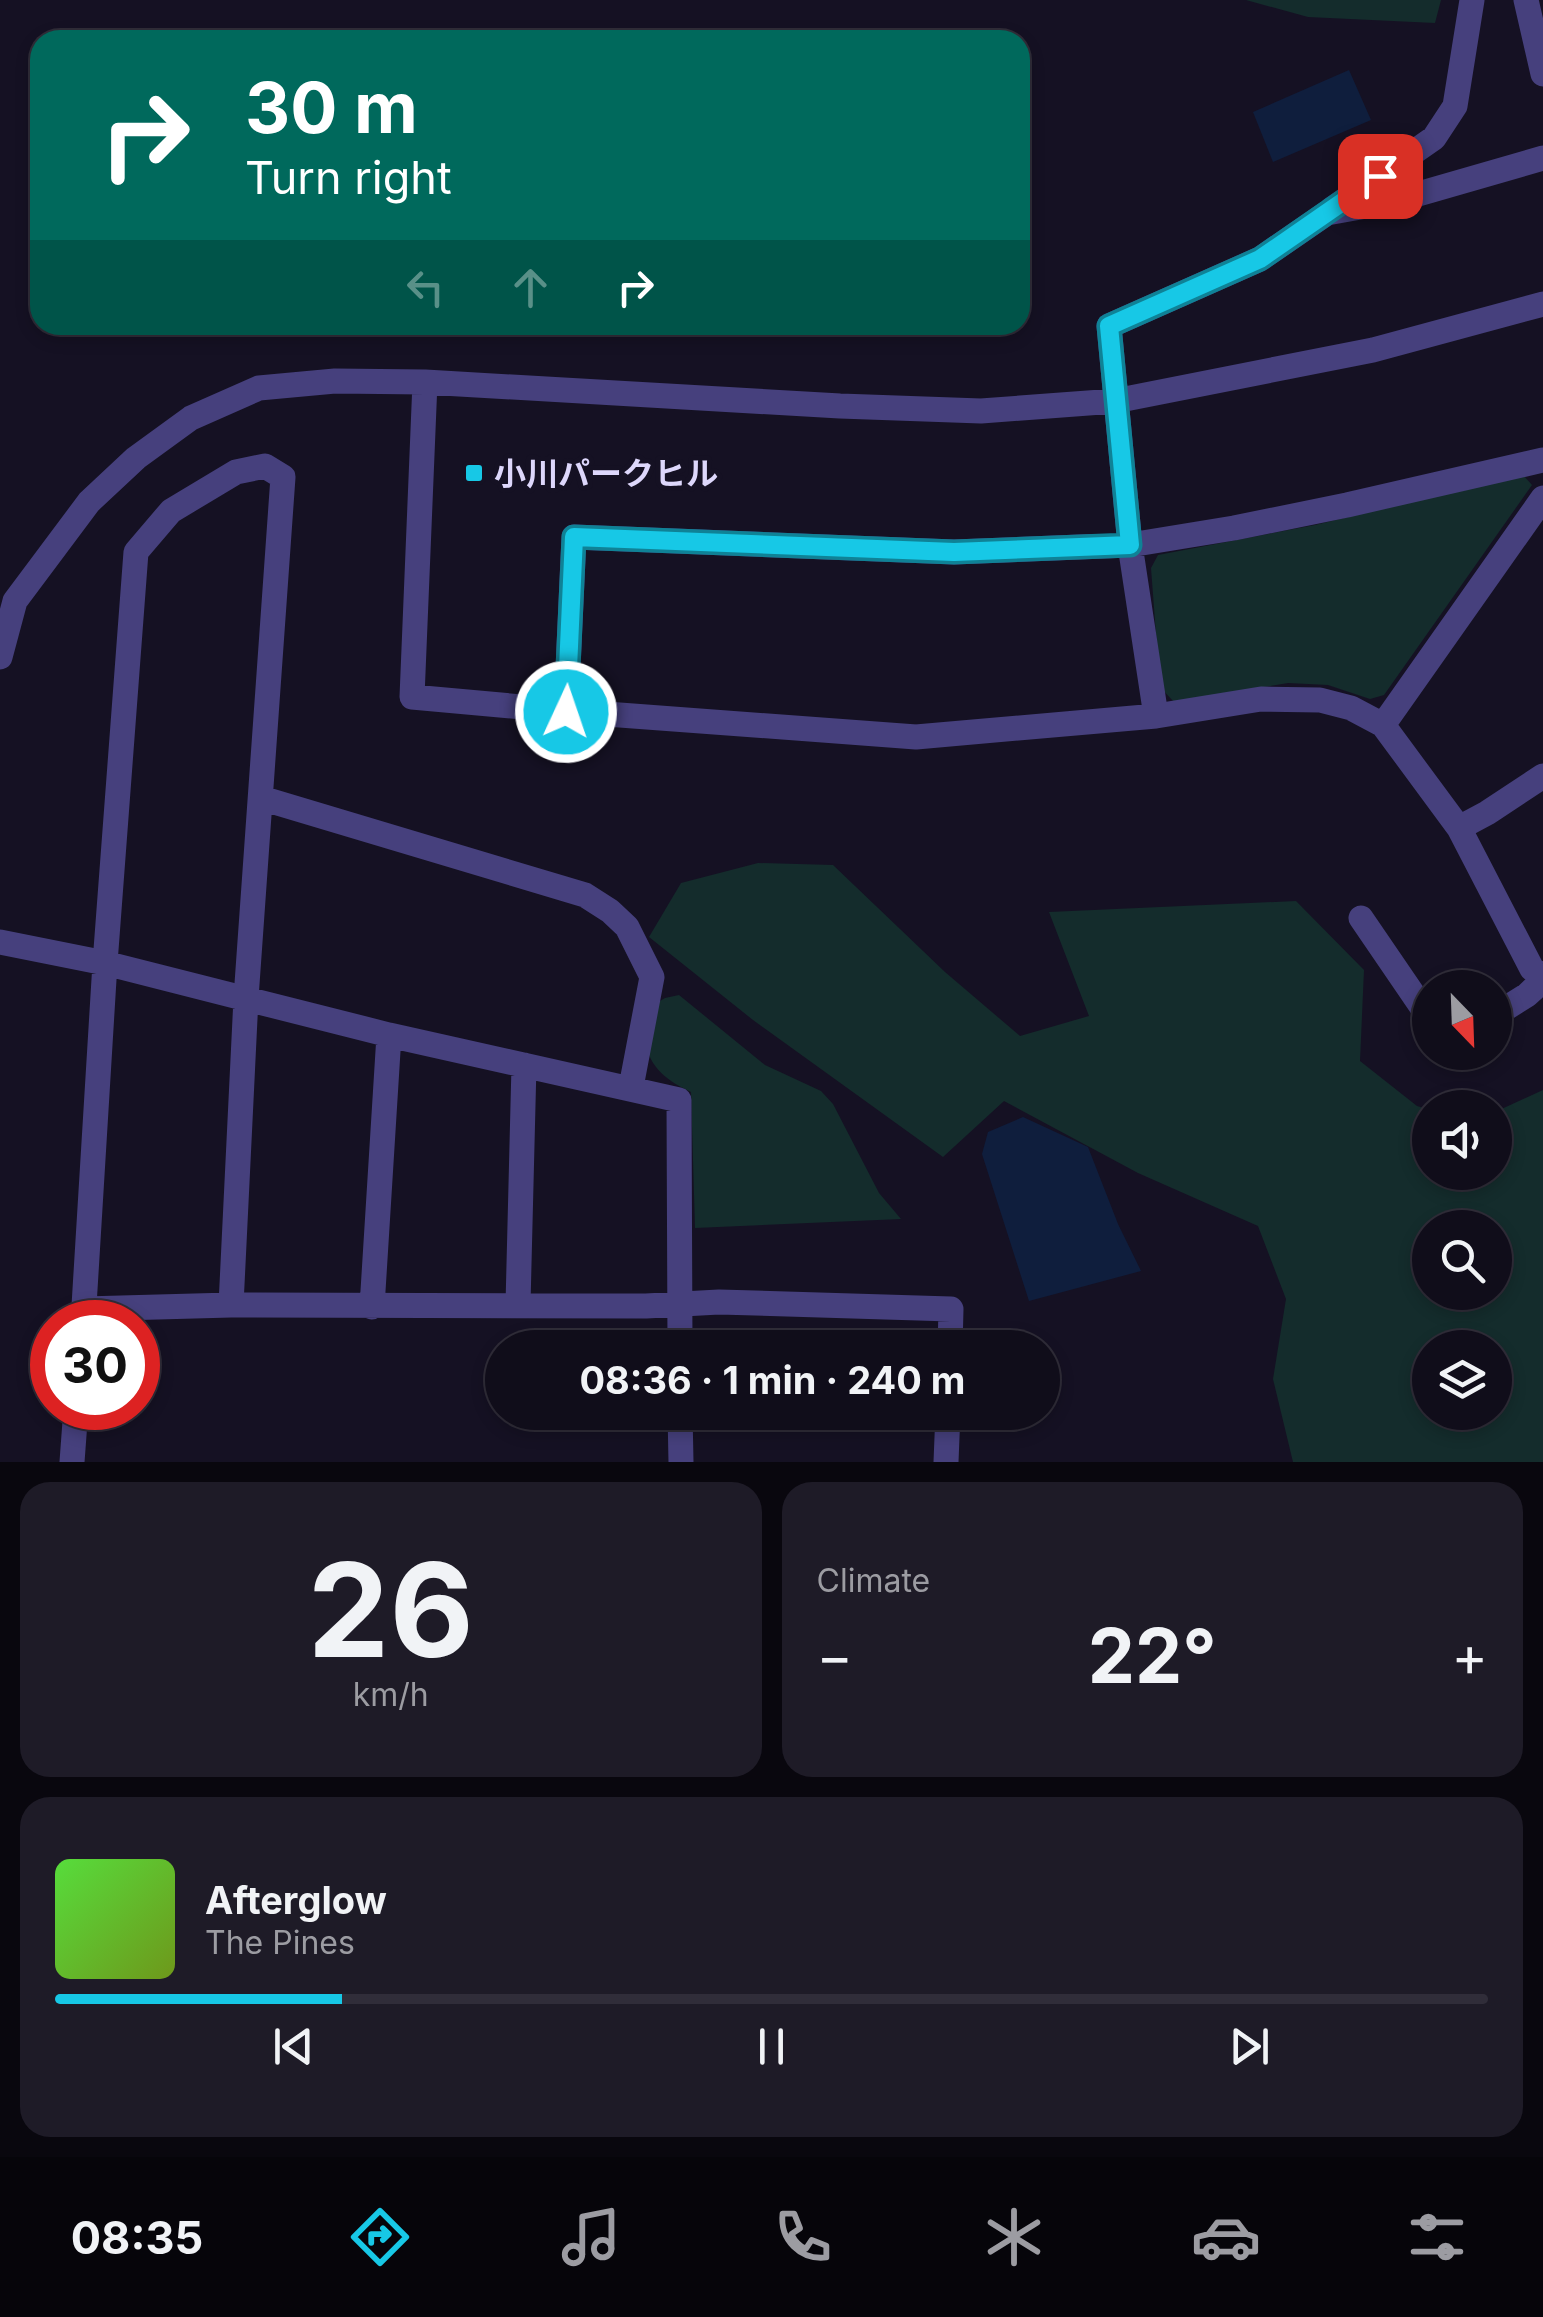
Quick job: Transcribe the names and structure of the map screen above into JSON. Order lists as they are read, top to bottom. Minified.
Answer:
{"places":{"transit":["小川パークヒル"]},"north":"bottom right","page":{"turn":["30 m","Turn right"],"limit":"30","trip":"08:36 · 1 min · 240 m","tile":[["26","km/h"],"Climate"],"heat":["−","22°","+"],"song":["Afterglow","The Pines"],"tabs":"08:35"}}
